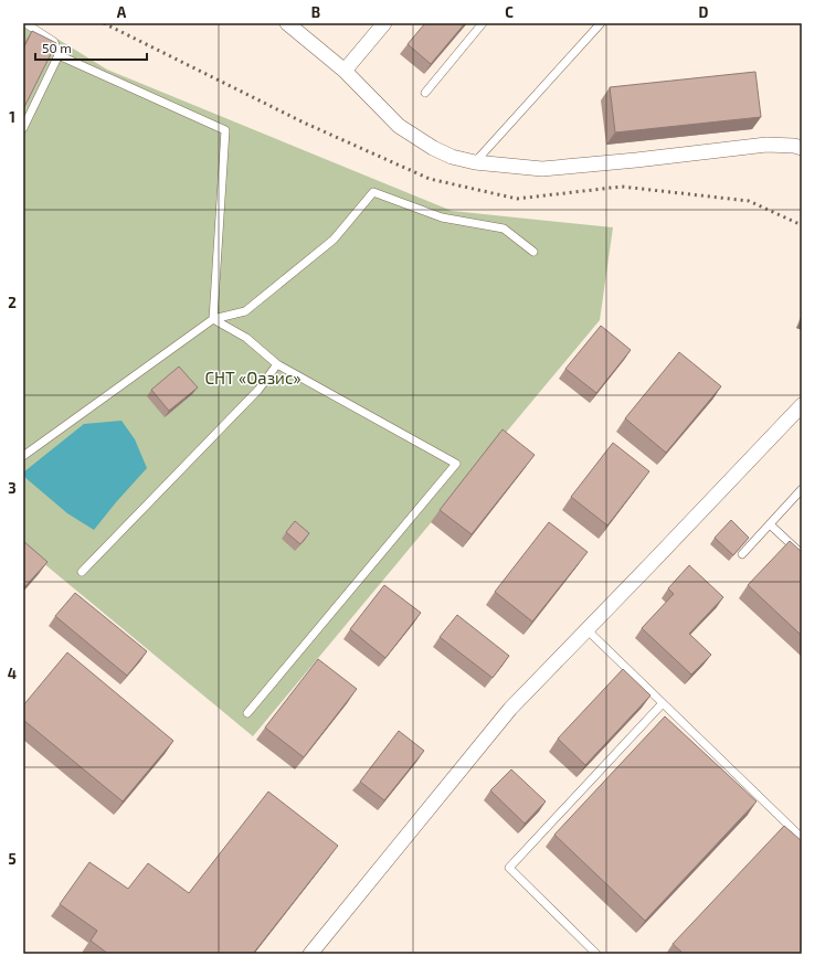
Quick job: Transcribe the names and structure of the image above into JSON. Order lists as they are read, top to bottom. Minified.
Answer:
{"parks":["СНТ «Оазис»"],"scale_bar":"50 m","grid":{"columns":["A","B","C","D"],"rows":["1","2","3","4","5"]}}
